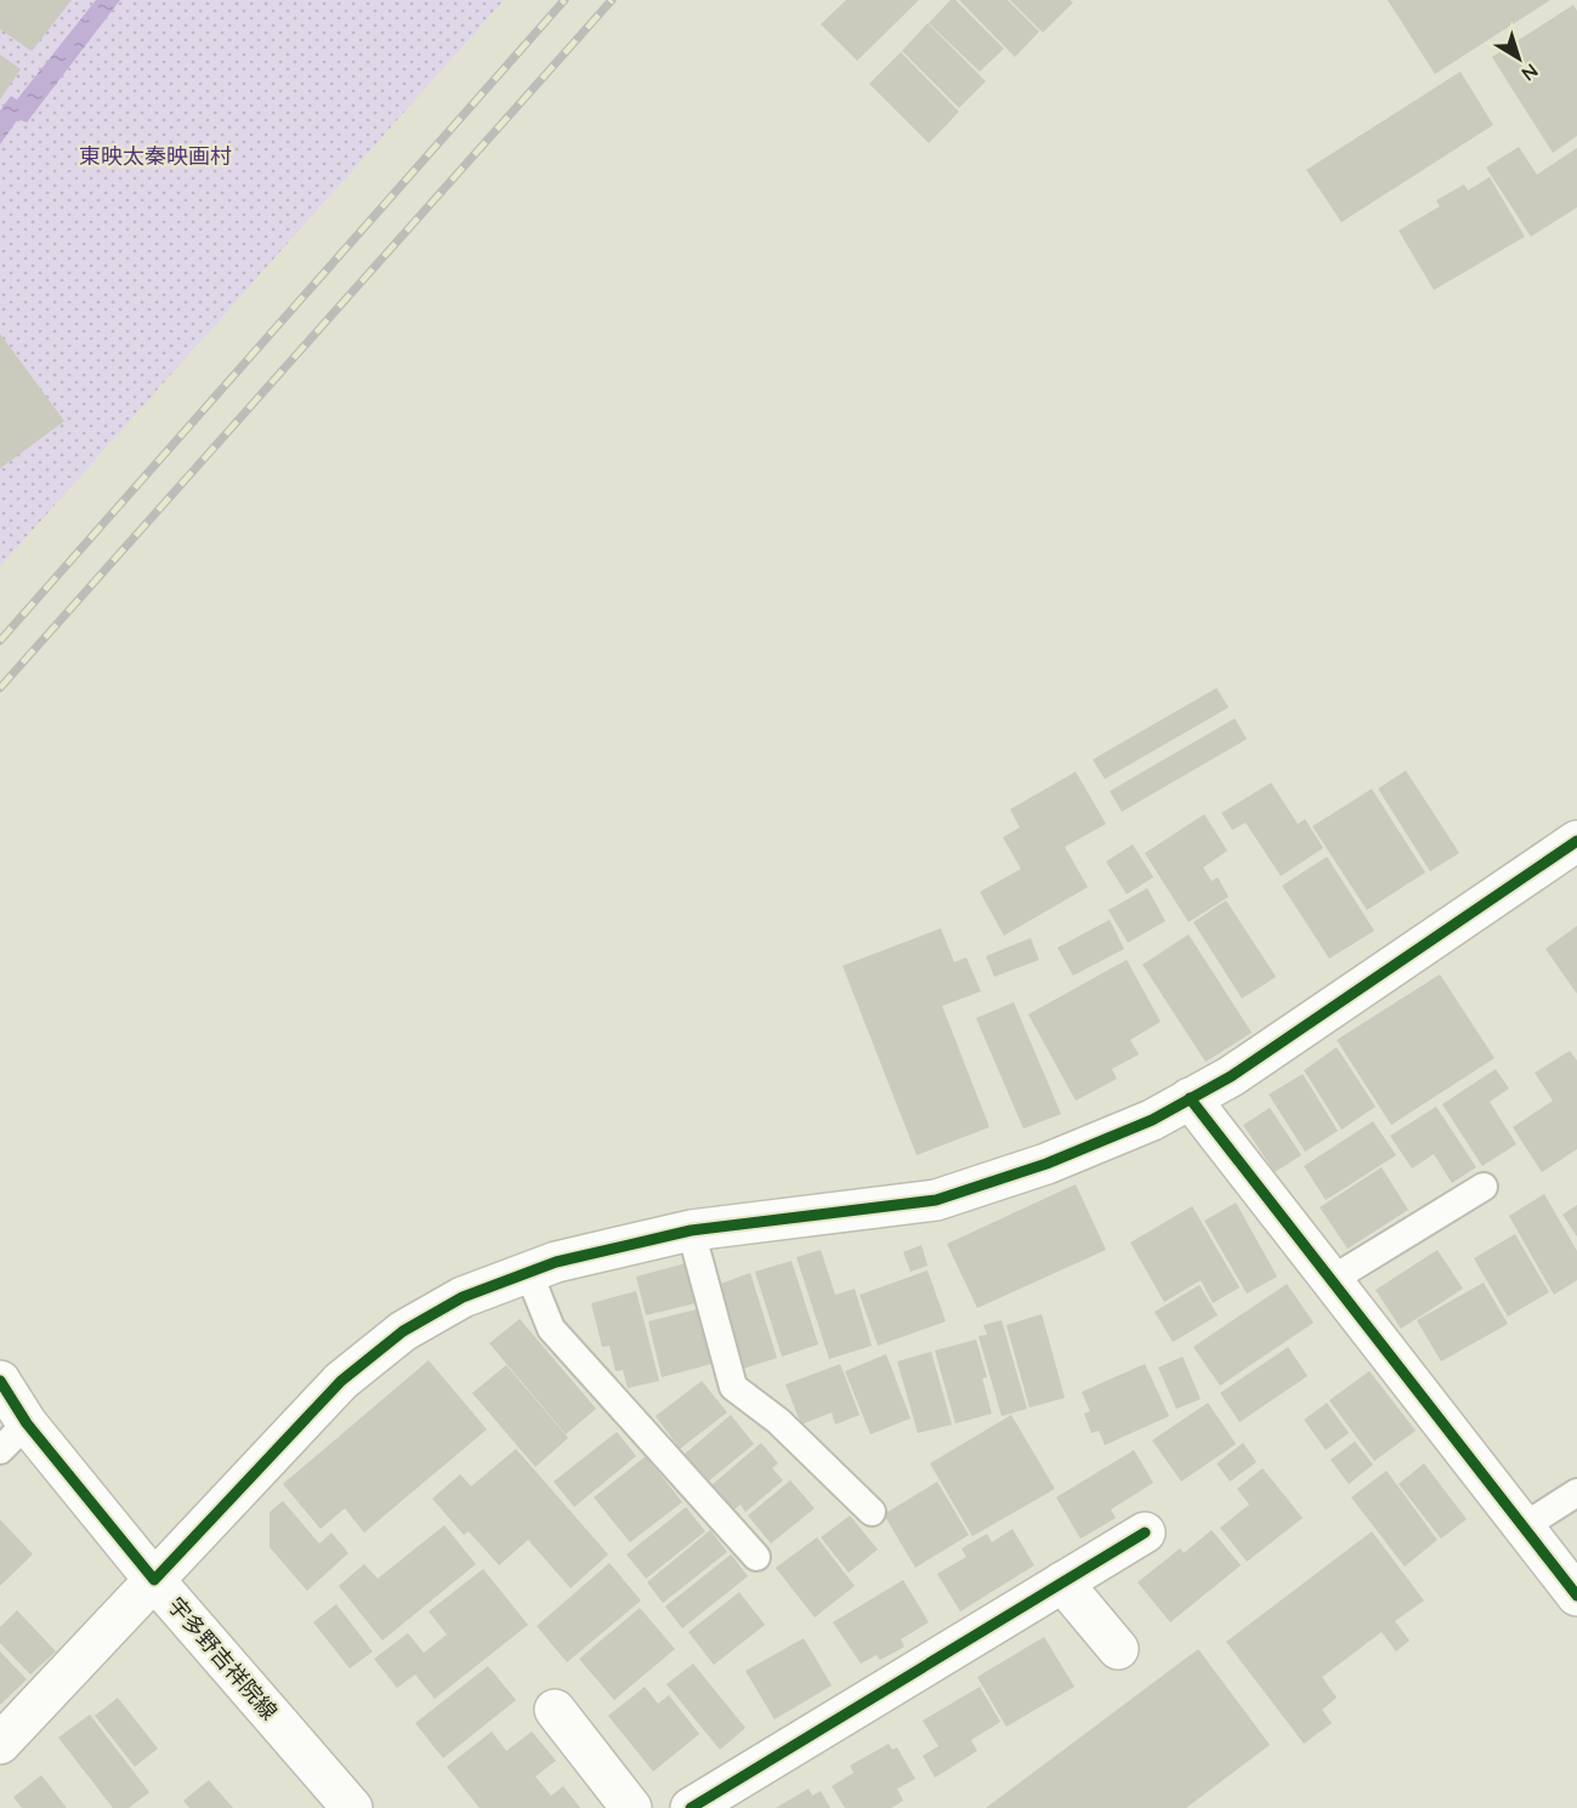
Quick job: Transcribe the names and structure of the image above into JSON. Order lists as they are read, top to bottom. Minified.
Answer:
{"streets":{"street":["宇多野吉祥院線"]},"parks":["東映太秦映画村"],"north":"bottom right"}
